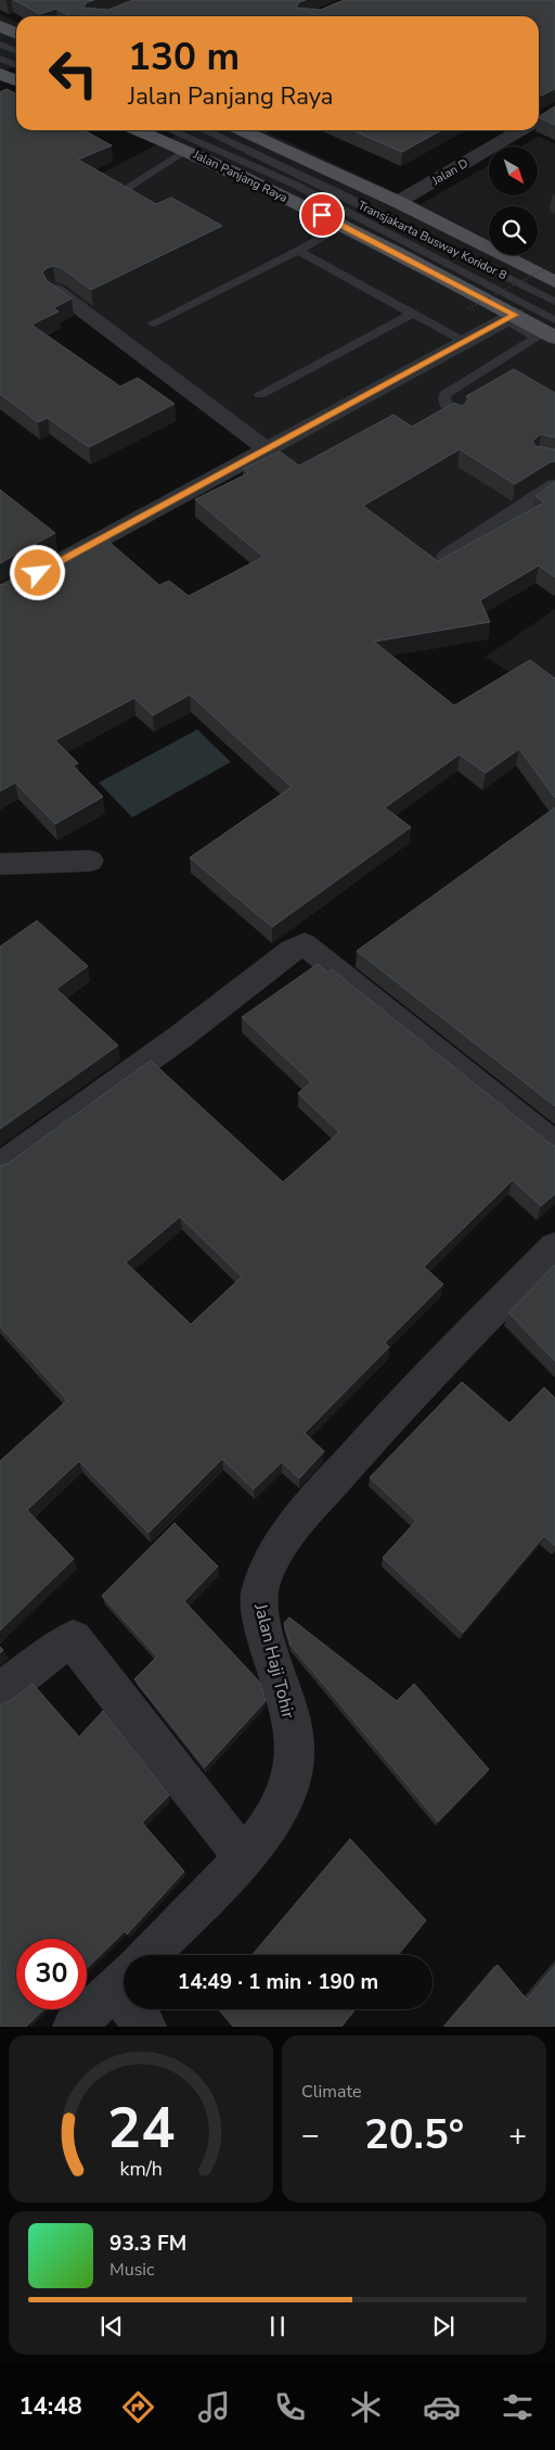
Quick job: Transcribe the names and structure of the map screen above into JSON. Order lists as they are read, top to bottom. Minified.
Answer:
{"streets":{"main road":["Jalan Panjang Raya"],"street":["Jalan D","Jalan Haji Tohir"],"lane":["Transjakarta Busway Koridor 8"]},"crossings":[["Jalan Panjang Raya","Transjakarta Busway Koridor 8"]],"north":"bottom right","page":{"turn":["130 m","Jalan Panjang Raya"],"limit":"30","trip":"14:49 · 1 min · 190 m","tile":"Climate","heat":["−","20.5°","+"],"song":["93.3 FM","Music"],"tabs":"14:48","gauge":["24","km/h"]}}
